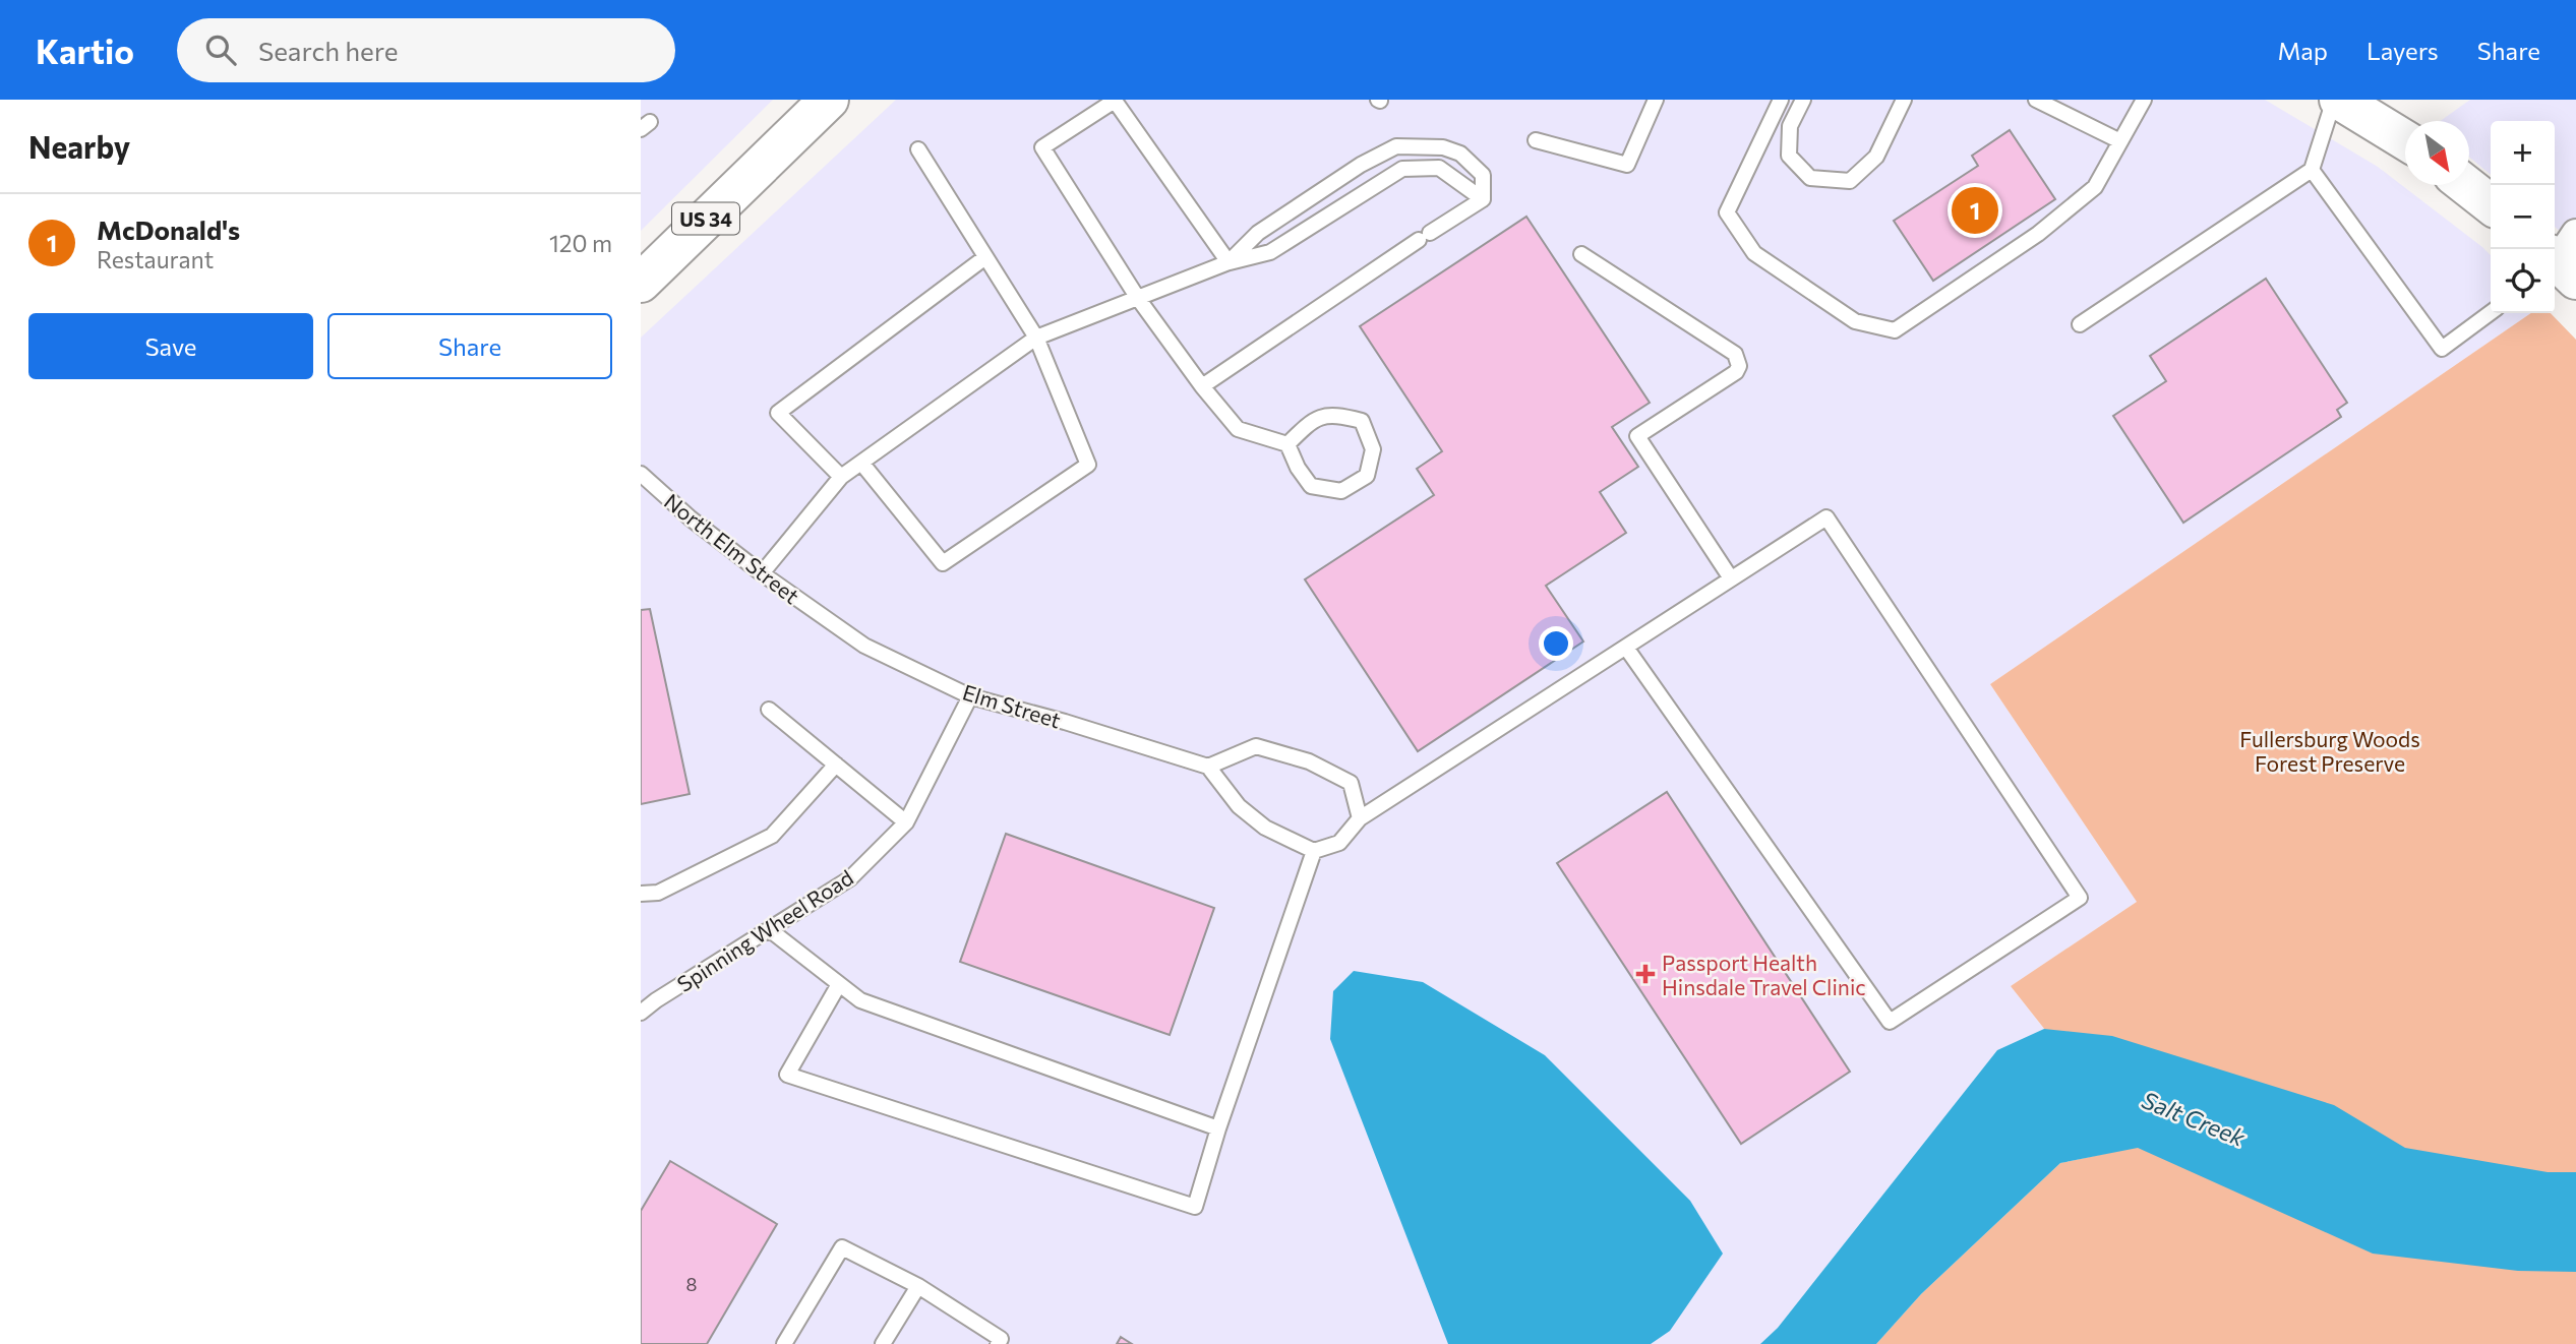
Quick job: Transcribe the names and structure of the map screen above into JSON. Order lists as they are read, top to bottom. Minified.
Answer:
{"streets":{"main road":["US 34"],"lane":["North Elm Street","Elm Street","Spinning Wheel Road"]},"crossings":[["North Elm Street","Elm Street"],["Elm Street","Spinning Wheel Road"]],"water":["Salt Creek"],"parks":["Fullersburg Woods Forest Preserve"],"places":{"health":["Passport Health Hinsdale Travel Clinic"]},"house_numbers":["8"],"north":"bottom right","page":{"header":"Kartio","search":"Search here","nav":["Map","Layers","Share"],"heading":"Nearby","map_buttons":["+","−"],"pins":"1","list":[{"mark":"1","name":"McDonald's","note":"Restaurant","value":"120 m"}],"buttons":["Save","Share"]}}
